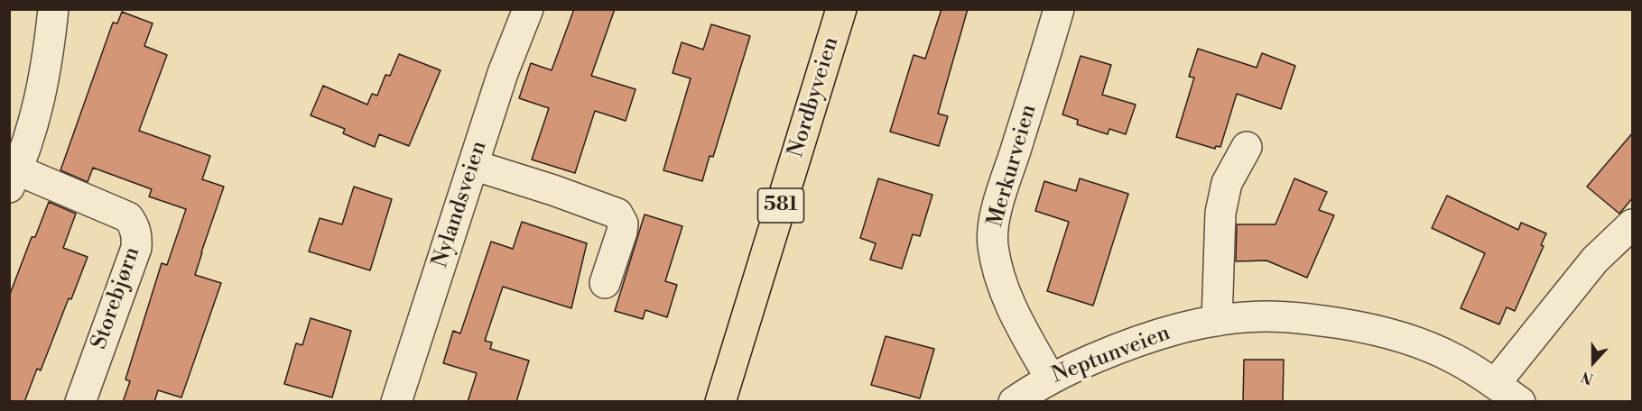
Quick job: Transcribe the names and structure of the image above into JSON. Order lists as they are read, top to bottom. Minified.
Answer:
{"streets":{"main road":["Nordbyveien","581"],"street":["Merkurveien","Nylandsveien","Storebjørn","Neptunveien"]},"crossings":[["Merkurveien","Neptunveien"]],"north":"bottom"}
